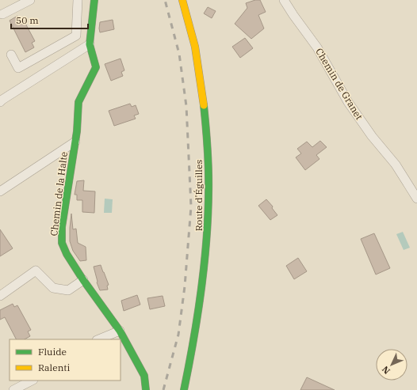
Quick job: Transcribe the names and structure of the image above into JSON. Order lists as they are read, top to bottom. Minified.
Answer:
{"streets":{"street":["Chemin de Granet","Chemin de la Halte","Route d'Éguilles"]},"legend":["Fluide","Ralenti"],"scale_bar":"50 m","north":"bottom left"}
